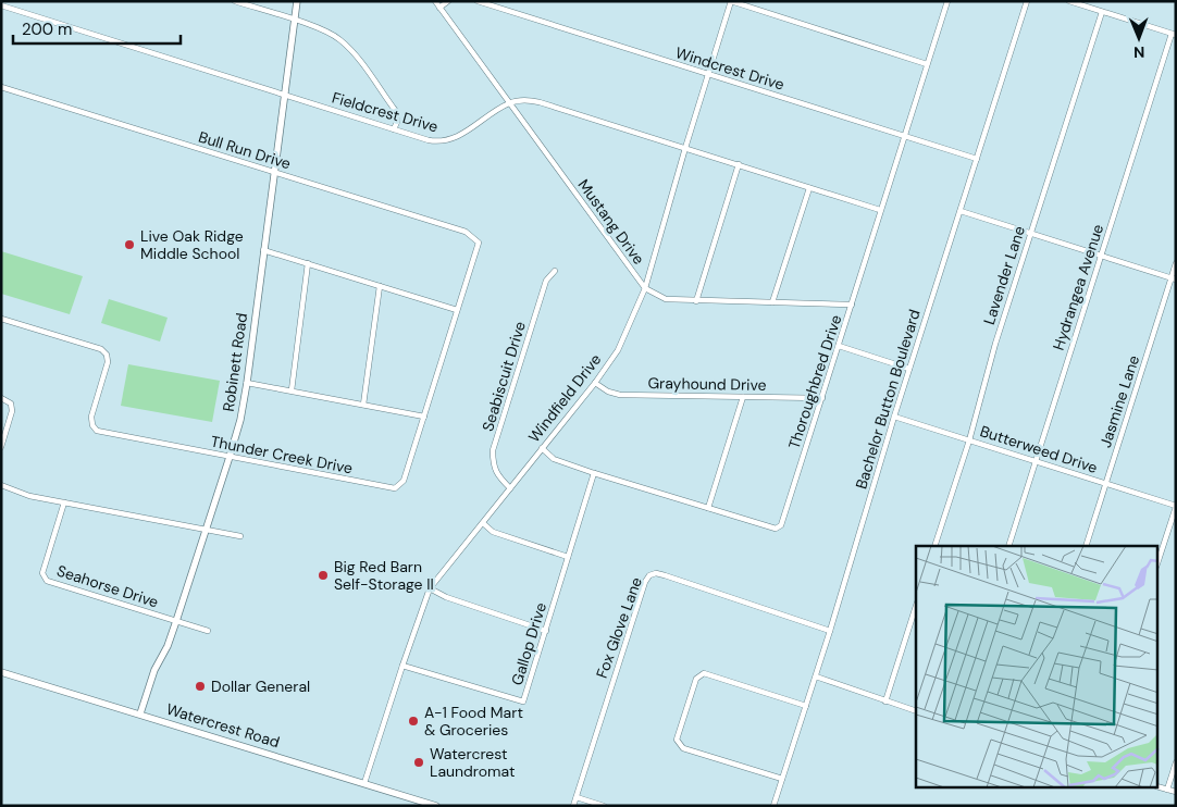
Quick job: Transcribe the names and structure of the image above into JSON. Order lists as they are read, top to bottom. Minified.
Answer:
{"streets":{"street":["Windcrest Drive","Fieldcrest Drive","Bull Run Drive","Mustang Drive","Lavender Lane","Hydrangea Avenue","Robinett Road","Seabiscuit Drive","Thoroughbred Drive","Grayhound Drive","Windfield Drive","Bachelor Button Boulevard","Jasmine Lane","Butterweed Drive","Thunder Creek Drive","Seahorse Drive","Fox Glove Lane","Gallop Drive","Watercrest Road"]},"crossings":[["Windcrest Drive","Thoroughbred Drive"],["Windcrest Drive","Windfield Drive"],["Windcrest Drive","Bachelor Button Boulevard"],["Fieldcrest Drive","Mustang Drive"],["Fieldcrest Drive","Robinett Road"],["Bull Run Drive","Robinett Road"],["Bull Run Drive","Thunder Creek Drive"],["Mustang Drive","Windfield Drive"],["Lavender Lane","Butterweed Drive"],["Hydrangea Avenue","Butterweed Drive"],["Robinett Road","Thunder Creek Drive"],["Robinett Road","Seahorse Drive"],["Robinett Road","Watercrest Road"],["Seabiscuit Drive","Windfield Drive"],["Thoroughbred Drive","Grayhound Drive"],["Thoroughbred Drive","Windfield Drive"],["Thoroughbred Drive","Gallop Drive"],["Grayhound Drive","Windfield Drive"],["Windfield Drive","Gallop Drive"],["Windfield Drive","Watercrest Road"],["Bachelor Button Boulevard","Butterweed Drive"],["Bachelor Button Boulevard","Fox Glove Lane"],["Jasmine Lane","Butterweed Drive"]],"places":["Live Oak Ridge Middle School","Big Red Barn Self-Storage II","Dollar General","A-1 Food Mart & Groceries","Watercrest Laundromat"],"scale_bar":"200 m","north":"bottom"}
